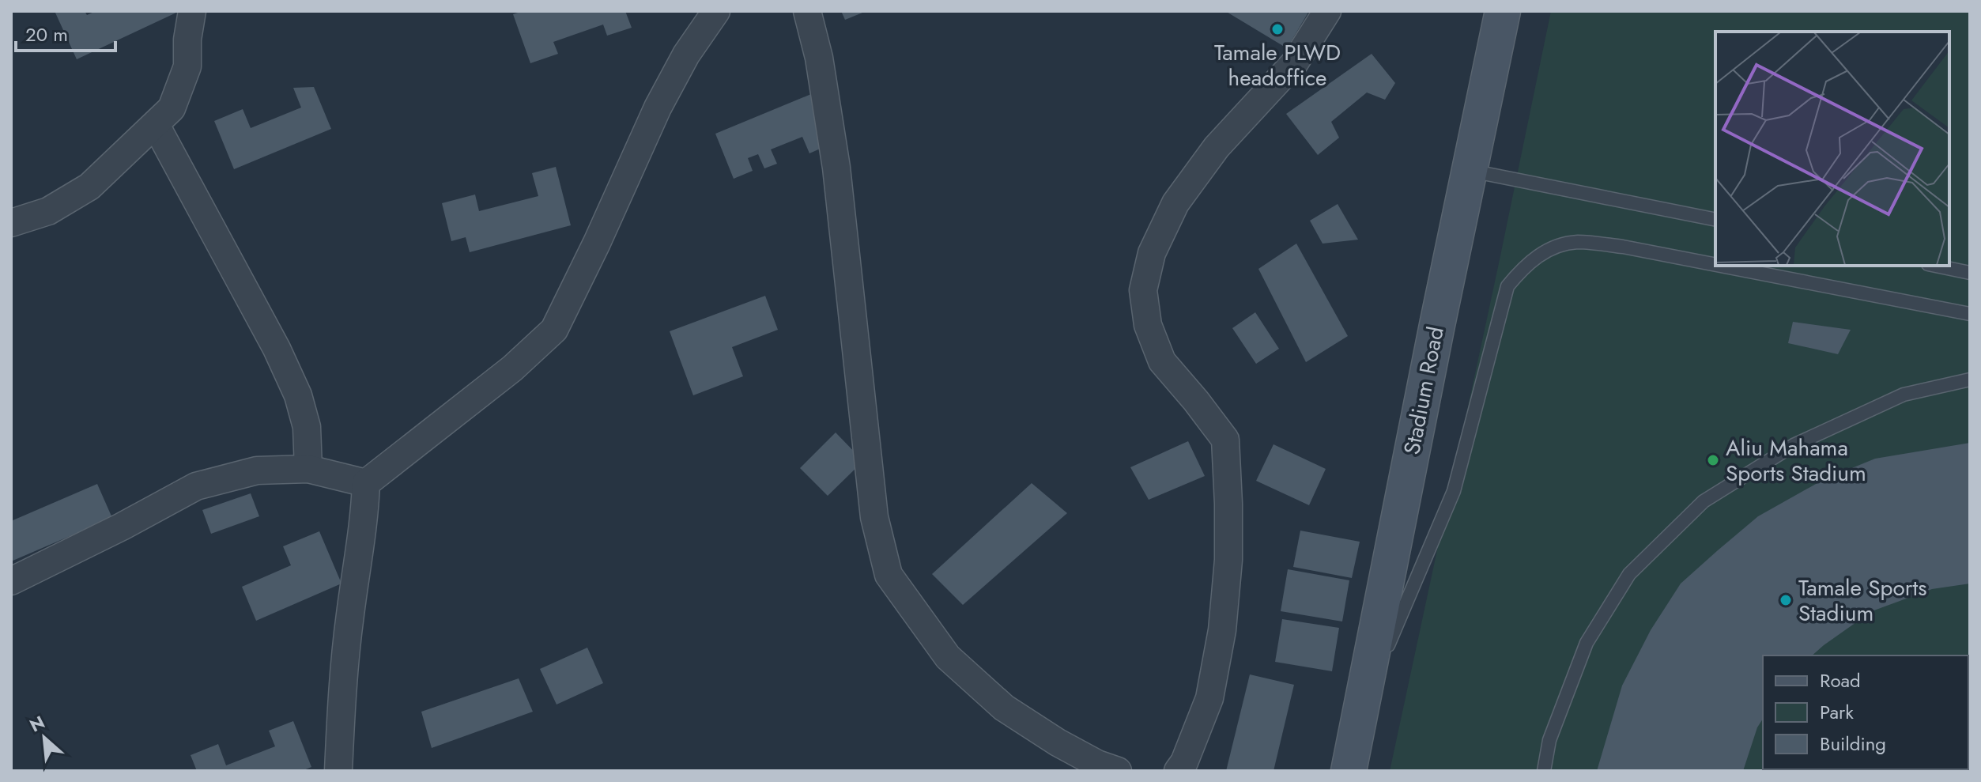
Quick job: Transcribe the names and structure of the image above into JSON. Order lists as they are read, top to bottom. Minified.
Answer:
{"streets":{"main road":["Stadium Road"]},"places":["Tamale PLWD headoffice","Aliu Mahama Sports Stadium","Tamale Sports Stadium"],"legend":["Road","Park","Building"],"scale_bar":"20 m","north":"top left"}
